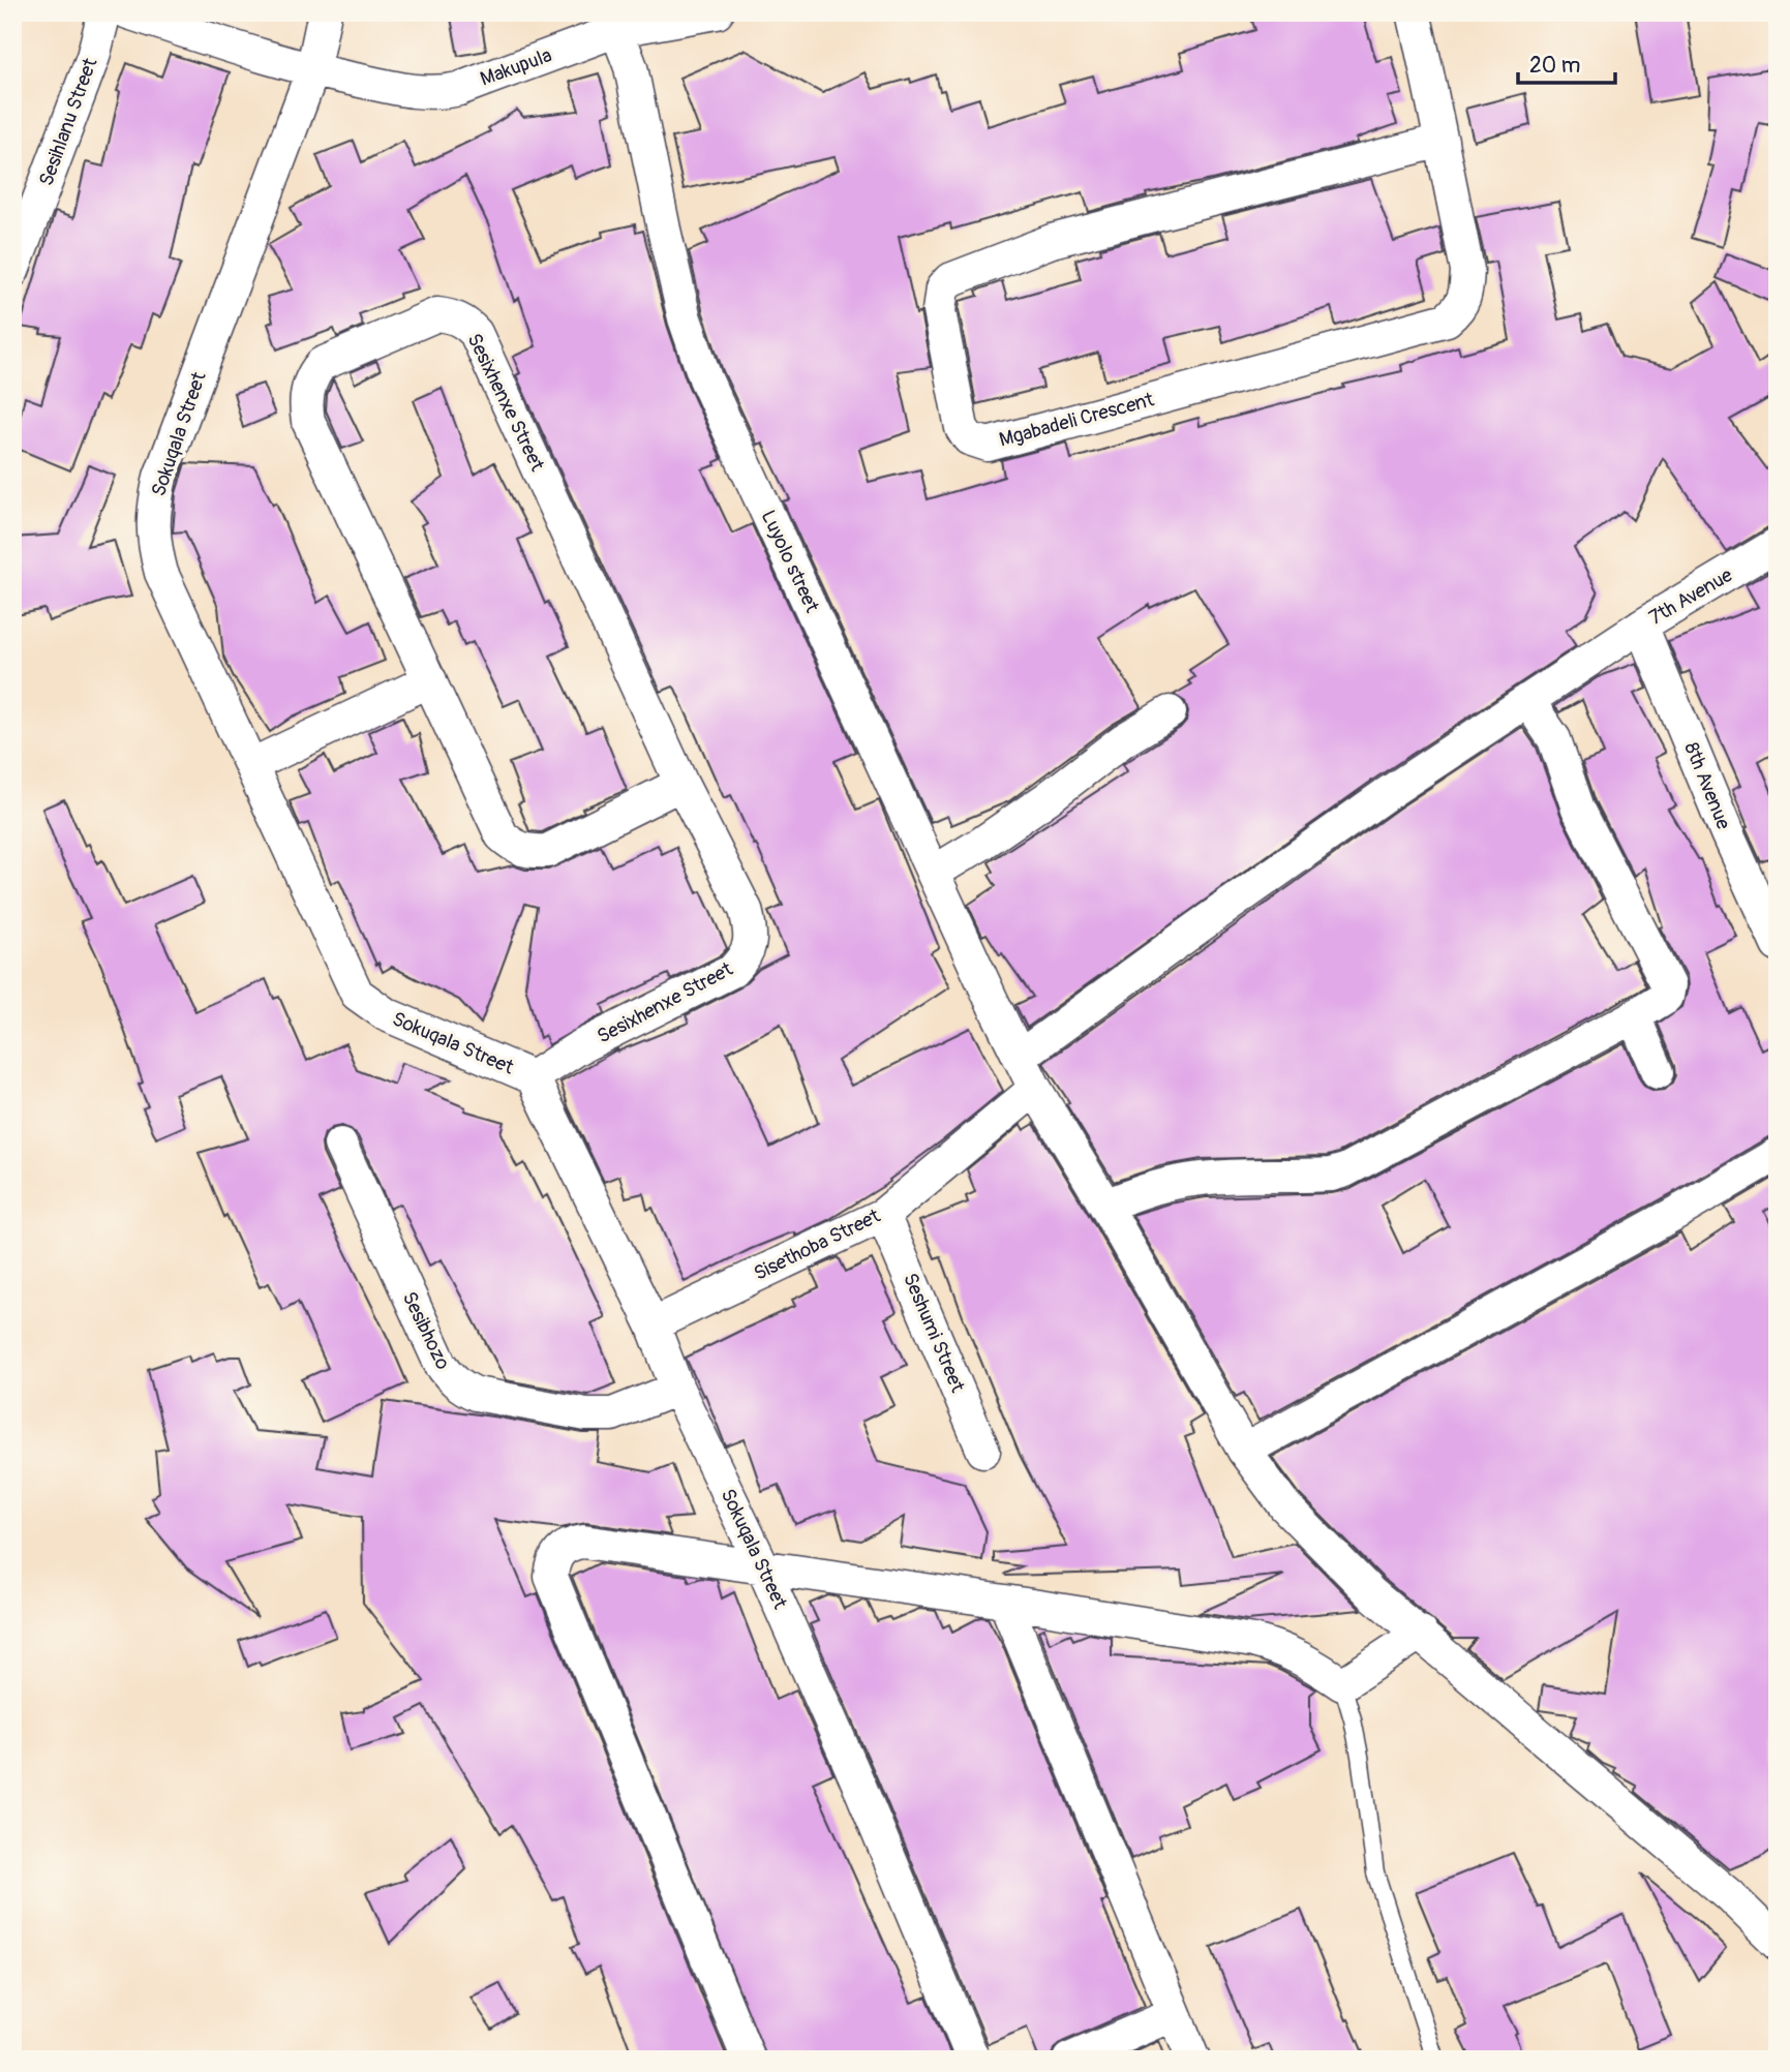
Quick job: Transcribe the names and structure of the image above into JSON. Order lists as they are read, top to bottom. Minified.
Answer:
{"streets":{"street":["Makupula","Sesihlanu Street","Sesixhenxe Street","Mgabadeli Crescent","Sokuqala Street","Luyolo street","7th Avenue","8th Avenue","Sisethoba Street","Sesibhozo","Seshumi Street"]},"crossings":[["Makupula","Sokuqala Street"],["Makupula","Luyolo street"],["Sesixhenxe Street","Sokuqala Street"],["Sokuqala Street","Sisethoba Street"],["Sokuqala Street","Sesibhozo"],["Luyolo street","7th Avenue"],["Luyolo street","Sisethoba Street"],["7th Avenue","8th Avenue"],["Sisethoba Street","Seshumi Street"]],"scale_bar":"20 m"}
